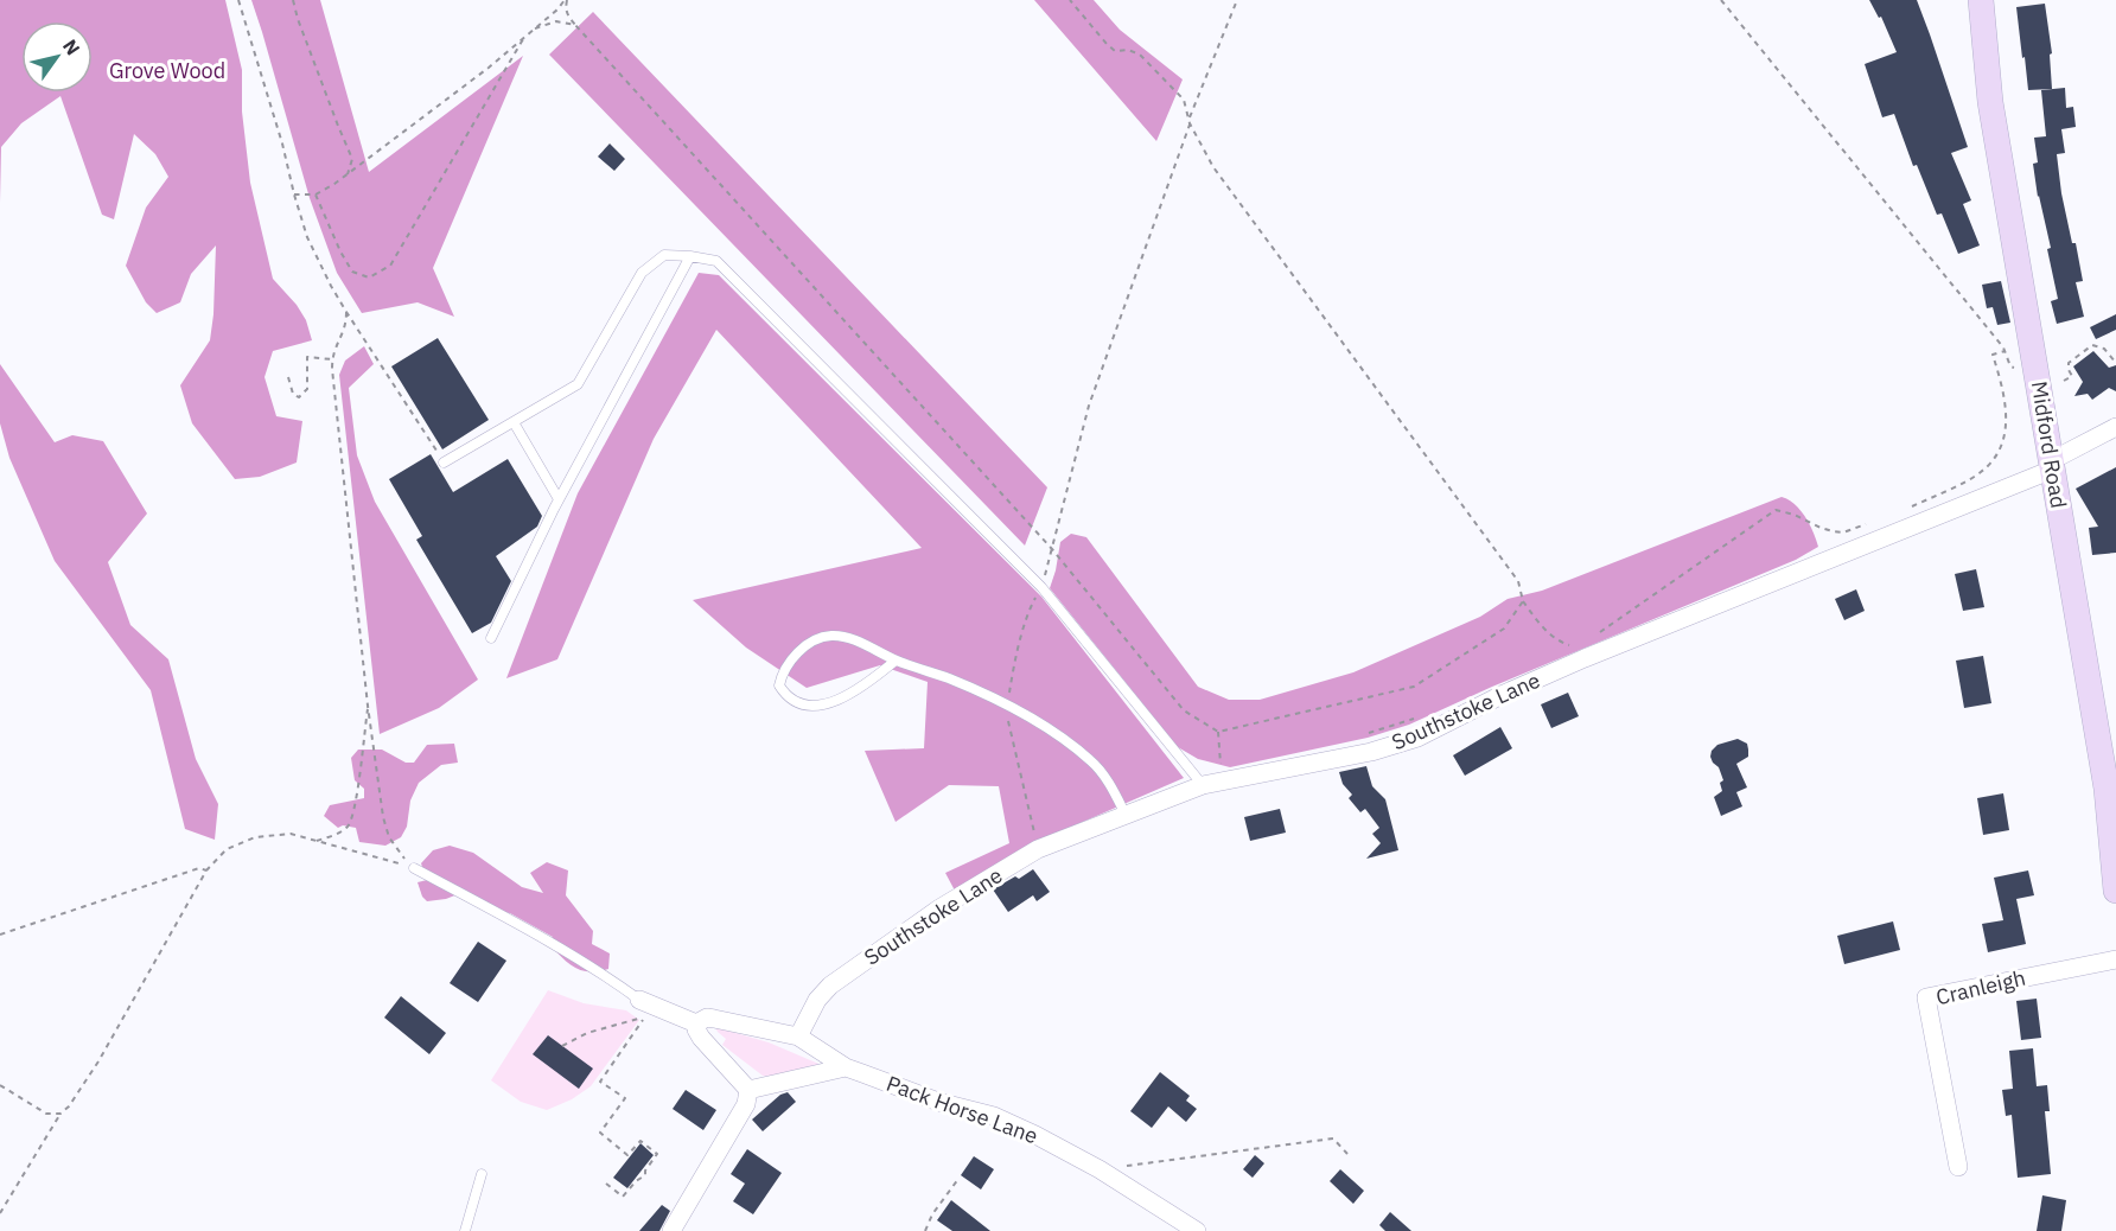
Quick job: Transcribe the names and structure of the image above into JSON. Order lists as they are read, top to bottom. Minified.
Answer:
{"streets":{"main road":["Midford Road"],"street":["Southstoke Lane","Cranleigh","Pack Horse Lane"]},"crossings":[["Midford Road","Southstoke Lane"],["Southstoke Lane","Pack Horse Lane"]],"parks":["Grove Wood"],"north":"top right"}
